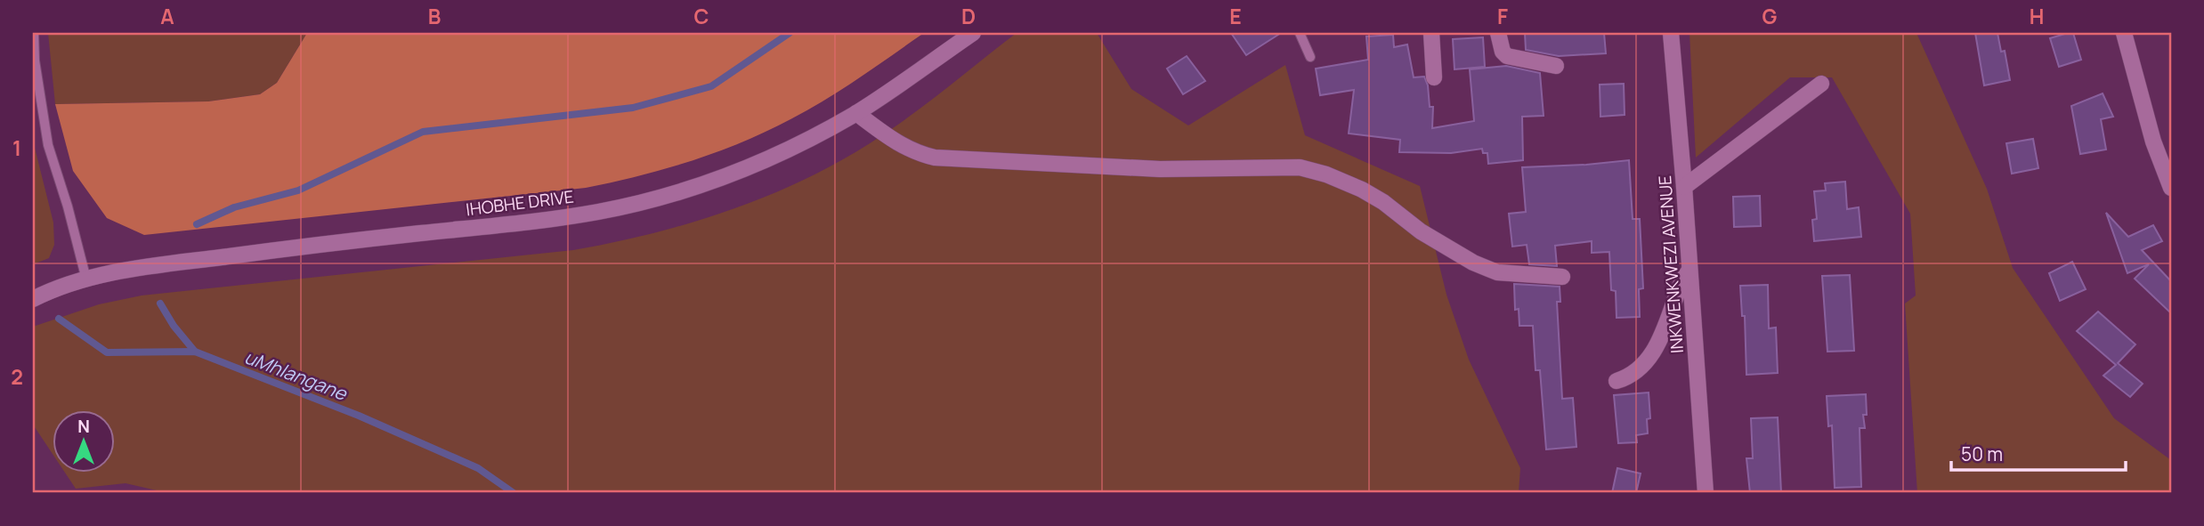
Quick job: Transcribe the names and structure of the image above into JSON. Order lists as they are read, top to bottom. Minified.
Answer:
{"streets":{"street":["IHOBHE DRIVE","INKWENKWEZI AVENUE"]},"water":["uMhlangane"],"scale_bar":"50 m","north":"top","grid":{"columns":["A","B","C","D","E","F","G","H"],"rows":["1","2"]}}
